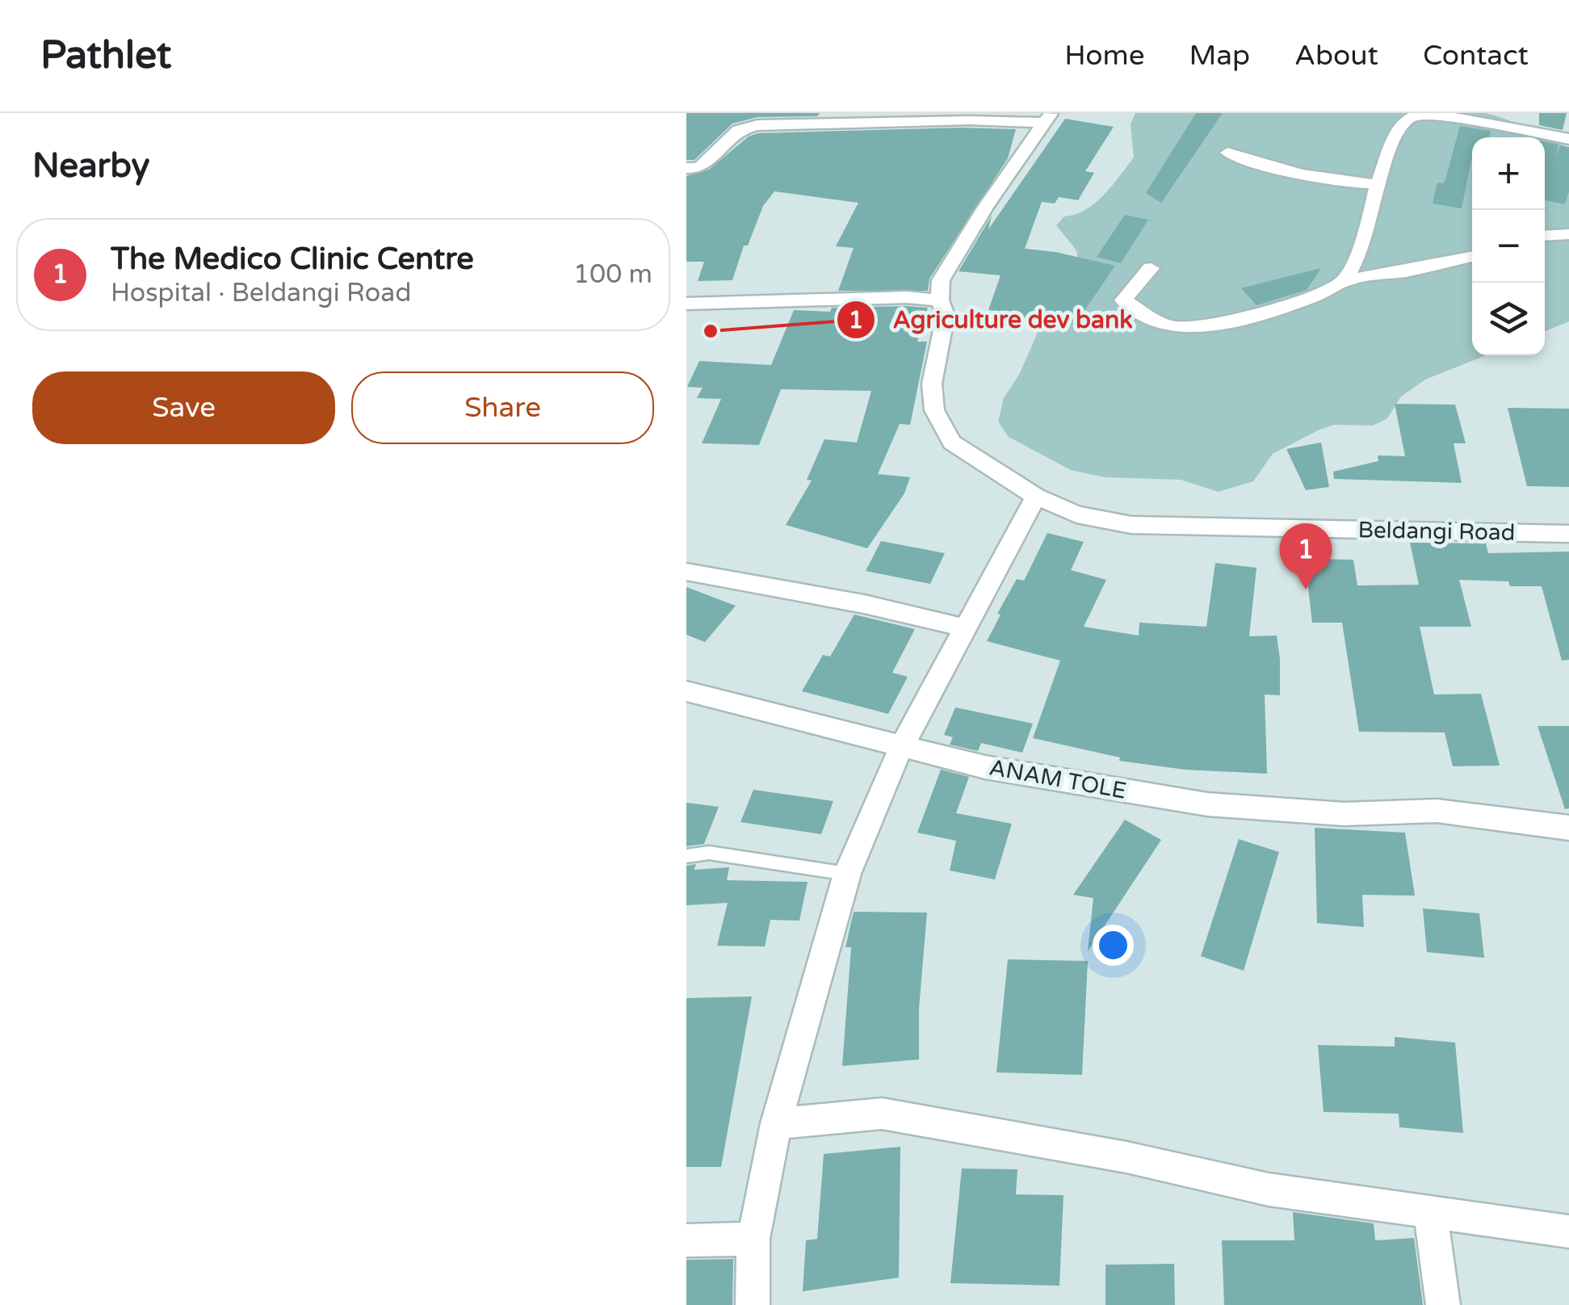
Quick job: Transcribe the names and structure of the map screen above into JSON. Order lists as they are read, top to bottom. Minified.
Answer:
{"streets":{"street":["Beldangi Road","ANAM TOLE"]},"places":["Agriculture dev bank"],"page":{"header":"Pathlet","nav":["Home","Map","About","Contact"],"heading":"Nearby","map_buttons":["+","−"],"list":[{"mark":"1","name":"The Medico Clinic Centre","note":"Hospital · Beldangi Road","value":"100 m"}],"buttons":["Save","Share"],"pins":"1"}}
